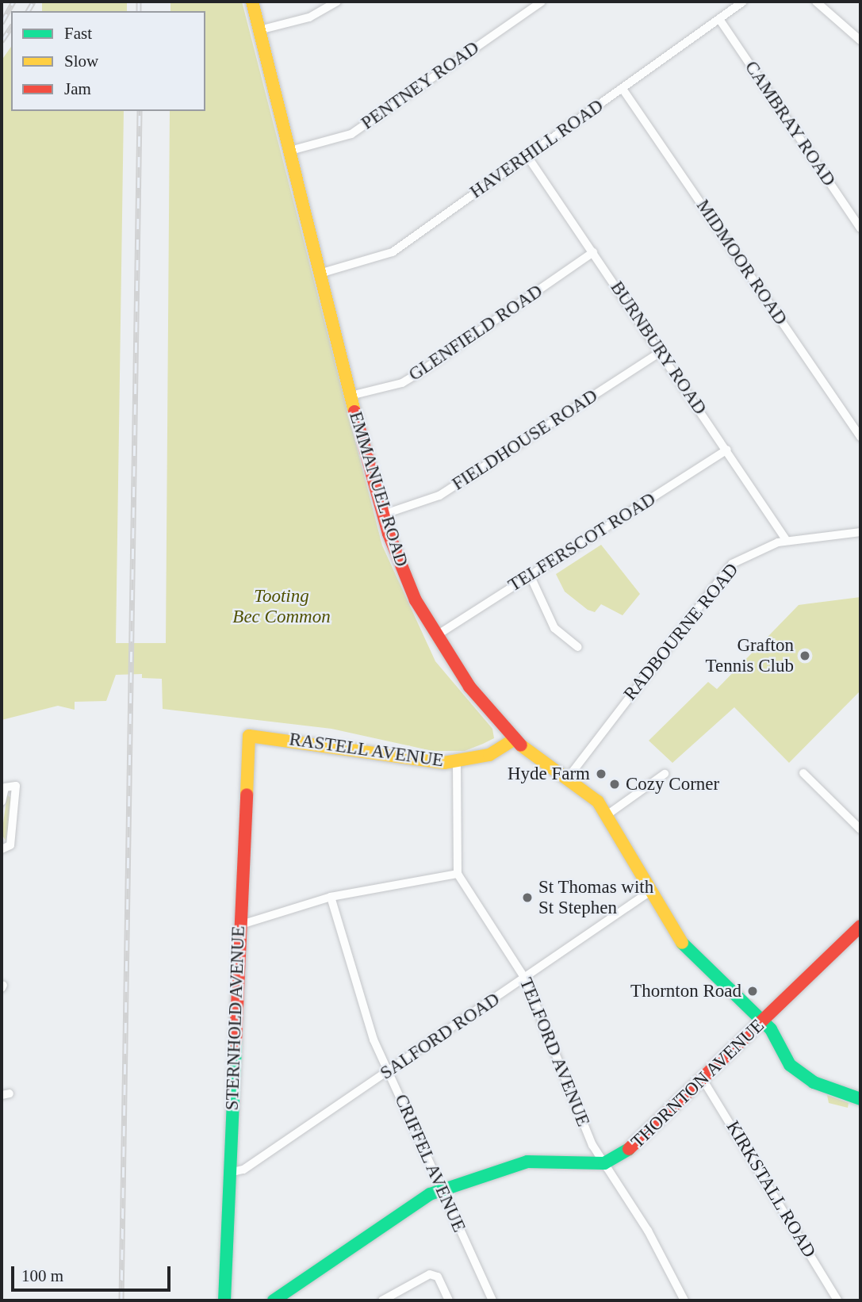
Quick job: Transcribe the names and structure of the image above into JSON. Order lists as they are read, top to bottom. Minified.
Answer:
{"streets":{"street":["PENTNEY ROAD","CAMBRAY ROAD","HAVERHILL ROAD","MIDMOOR ROAD","GLENFIELD ROAD","BURNBURY ROAD","FIELDHOUSE ROAD","EMMANUEL ROAD","TELFERSCOT ROAD","RADBOURNE ROAD","RASTELL AVENUE","STERNHOLD AVENUE","SALFORD ROAD","TELFORD AVENUE","THORNTON AVENUE","CRIFFEL AVENUE","KIRKSTALL ROAD"]},"crossings":[["PENTNEY ROAD","EMMANUEL ROAD"],["CAMBRAY ROAD","HAVERHILL ROAD"],["HAVERHILL ROAD","MIDMOOR ROAD"],["HAVERHILL ROAD","BURNBURY ROAD"],["HAVERHILL ROAD","EMMANUEL ROAD"],["GLENFIELD ROAD","BURNBURY ROAD"],["GLENFIELD ROAD","EMMANUEL ROAD"],["BURNBURY ROAD","FIELDHOUSE ROAD"],["BURNBURY ROAD","TELFERSCOT ROAD"],["BURNBURY ROAD","RADBOURNE ROAD"],["FIELDHOUSE ROAD","EMMANUEL ROAD"],["EMMANUEL ROAD","TELFERSCOT ROAD"],["EMMANUEL ROAD","RADBOURNE ROAD"],["EMMANUEL ROAD","RASTELL AVENUE"],["EMMANUEL ROAD","SALFORD ROAD"],["EMMANUEL ROAD","THORNTON AVENUE"],["RASTELL AVENUE","STERNHOLD AVENUE"],["STERNHOLD AVENUE","SALFORD ROAD"],["SALFORD ROAD","TELFORD AVENUE"],["SALFORD ROAD","CRIFFEL AVENUE"],["TELFORD AVENUE","THORNTON AVENUE"],["THORNTON AVENUE","CRIFFEL AVENUE"],["THORNTON AVENUE","KIRKSTALL ROAD"]],"parks":["Tooting Bec Common"],"places":["Grafton Tennis Club","Hyde Farm","Cozy Corner","St Thomas with St Stephen","Thornton Road"],"legend":["Fast","Slow","Jam"],"scale_bar":"100 m"}
